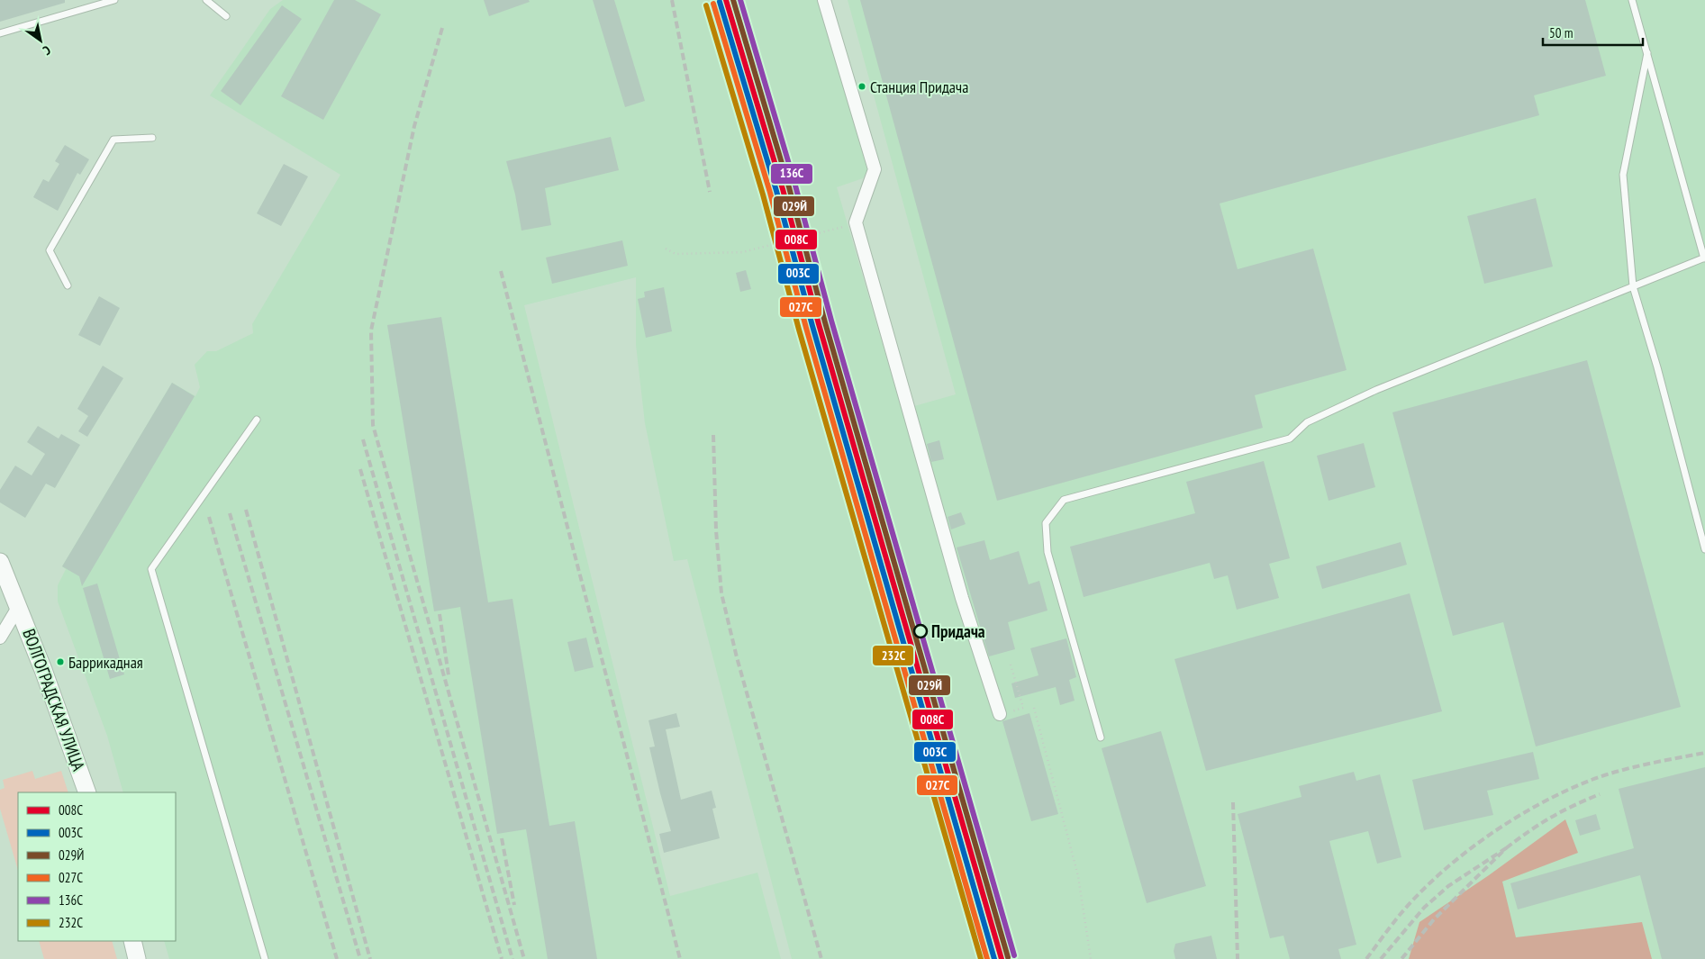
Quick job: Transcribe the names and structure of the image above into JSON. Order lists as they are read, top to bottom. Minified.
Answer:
{"streets":{"main road":["ВОЛГОГРАДСКАЯ УЛИЦА"]},"places":["Станция Придача","Придача","Баррикадная"],"lines":["transit line 008С","transit line 029Й","transit line 136С","transit line 003С","transit line 027С","transit line 232C"],"legend":["008С","003С","029Й","027С","136С","232C"],"scale_bar":"50 m","north":"bottom right"}
